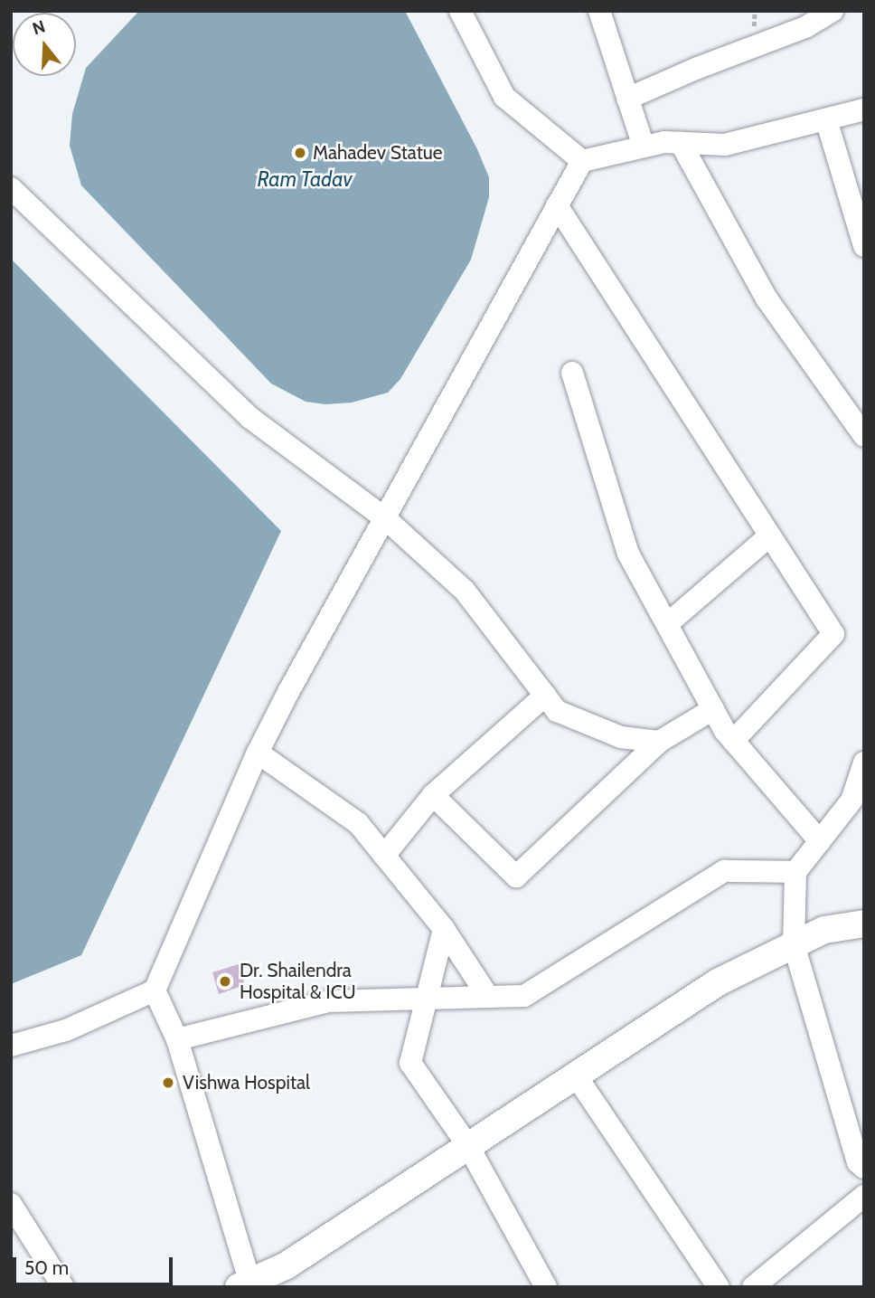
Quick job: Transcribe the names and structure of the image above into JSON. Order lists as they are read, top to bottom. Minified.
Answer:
{"water":["Ram Tadav"],"places":["Mahadev Statue","Dr. Shailendra Hospital & ICU","Vishwa Hospital"],"scale_bar":"50 m","north":"top"}
